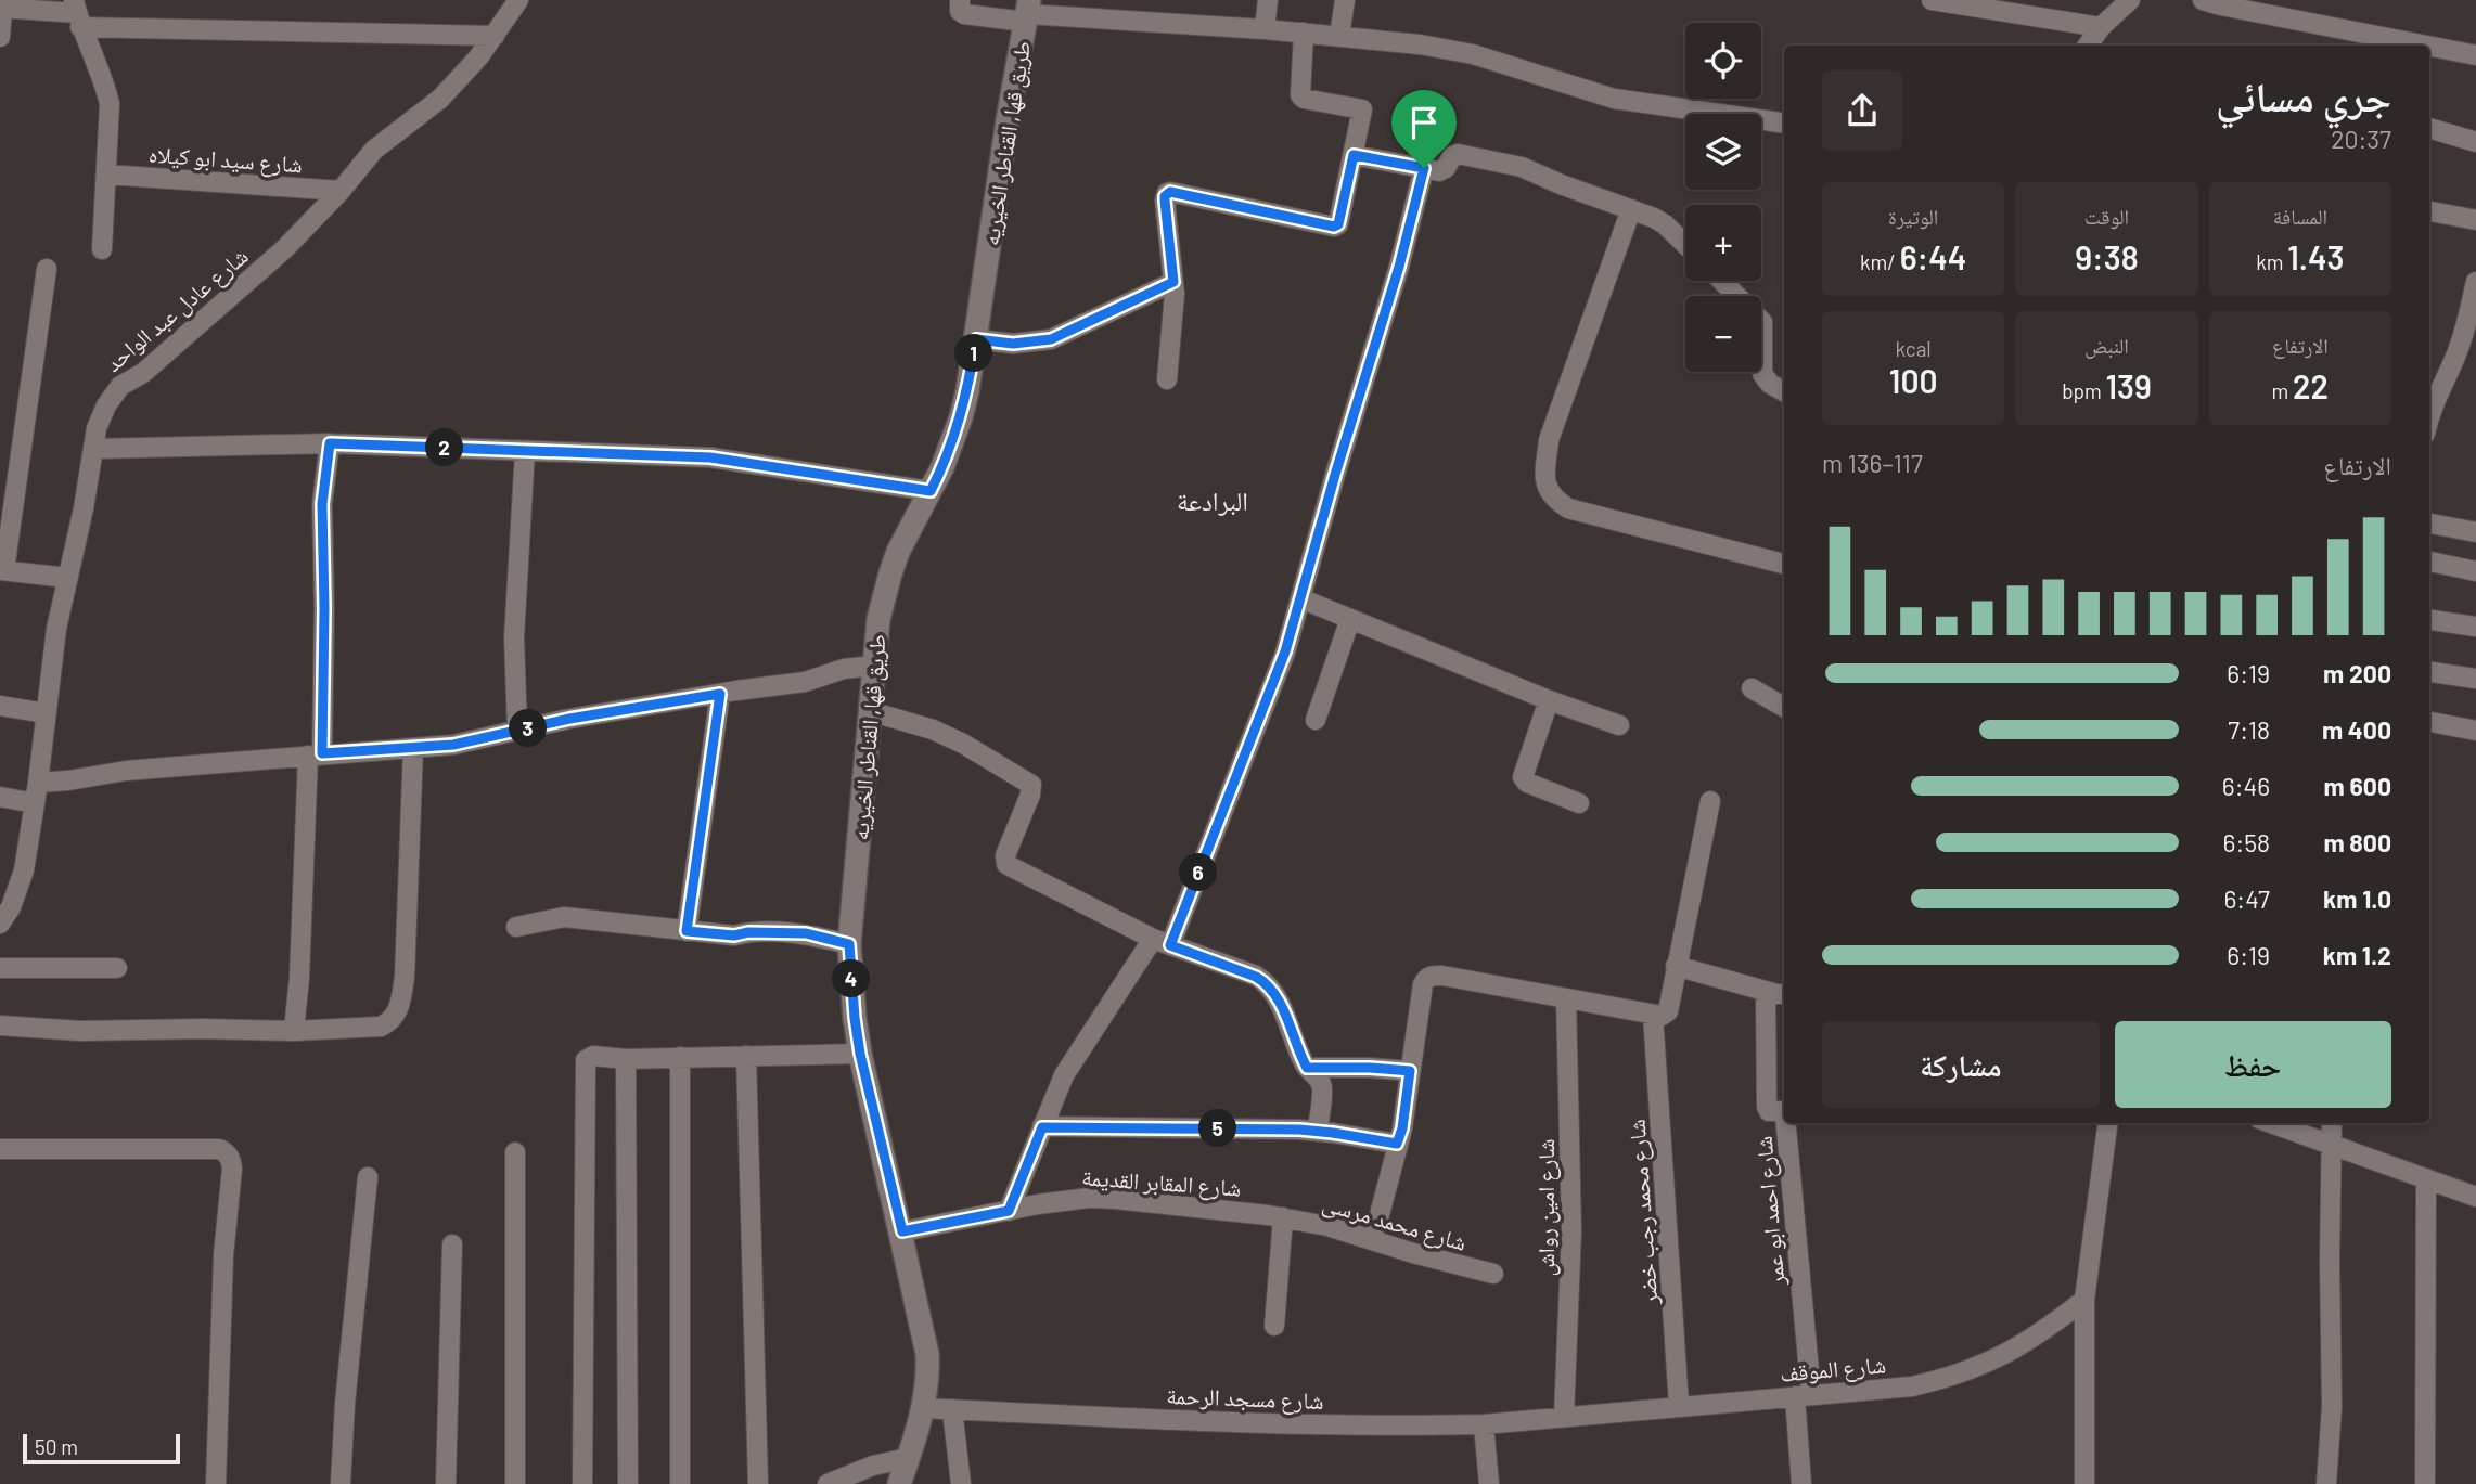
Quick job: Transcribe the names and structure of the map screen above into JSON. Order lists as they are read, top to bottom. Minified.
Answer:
{"streets":{"street":["طريق قها, القناطر الخيريه","شارع سيد ابو كيلاه","شارع عادل عبد الواحد","شارع المقابر القديمة","شارع امين رواش","شارع احمد ابو عمر","شارع محمد رجب خضر","شارع محمد مرسى","شارع الموقف","شارع مسجد الرحمة"]},"crossings":[["طريق قها, القناطر الخيريه","شارع المقابر القديمة"],["طريق قها, القناطر الخيريه","شارع مسجد الرحمة"],["شارع سيد ابو كيلاه","شارع عادل عبد الواحد"],["شارع المقابر القديمة","شارع محمد مرسى"],["شارع امين رواش","شارع الموقف"],["شارع امين رواش","شارع مسجد الرحمة"],["شارع احمد ابو عمر","شارع الموقف"],["شارع محمد رجب خضر","شارع الموقف"],["شارع الموقف","شارع مسجد الرحمة"]],"districts":["البرادعة"],"scale_bar":"50 m","page":{"map_buttons":["+","−"],"heading":["جري مسائي","20:37"],"stats":[["المسافة","1.43 km"],["الوقت","9:38"],["الوتيرة","6:44 /km"],["الارتفاع","22 m"],["النبض","139 bpm"],["kcal","100"]],"pins":["1","2","3","6","4","5"],"chart":["الارتفاع","117–136 m"],"list":[{"name":"200 m","note":"6:19"},{"name":"400 m","note":"7:18"},{"name":"600 m","note":"6:46"},{"name":"800 m","note":"6:58"},{"name":"1.0 km","note":"6:47"},{"name":"1.2 km","note":"6:19"}],"buttons":["حفظ","مشاركة"],"scale":"50 m"}}
